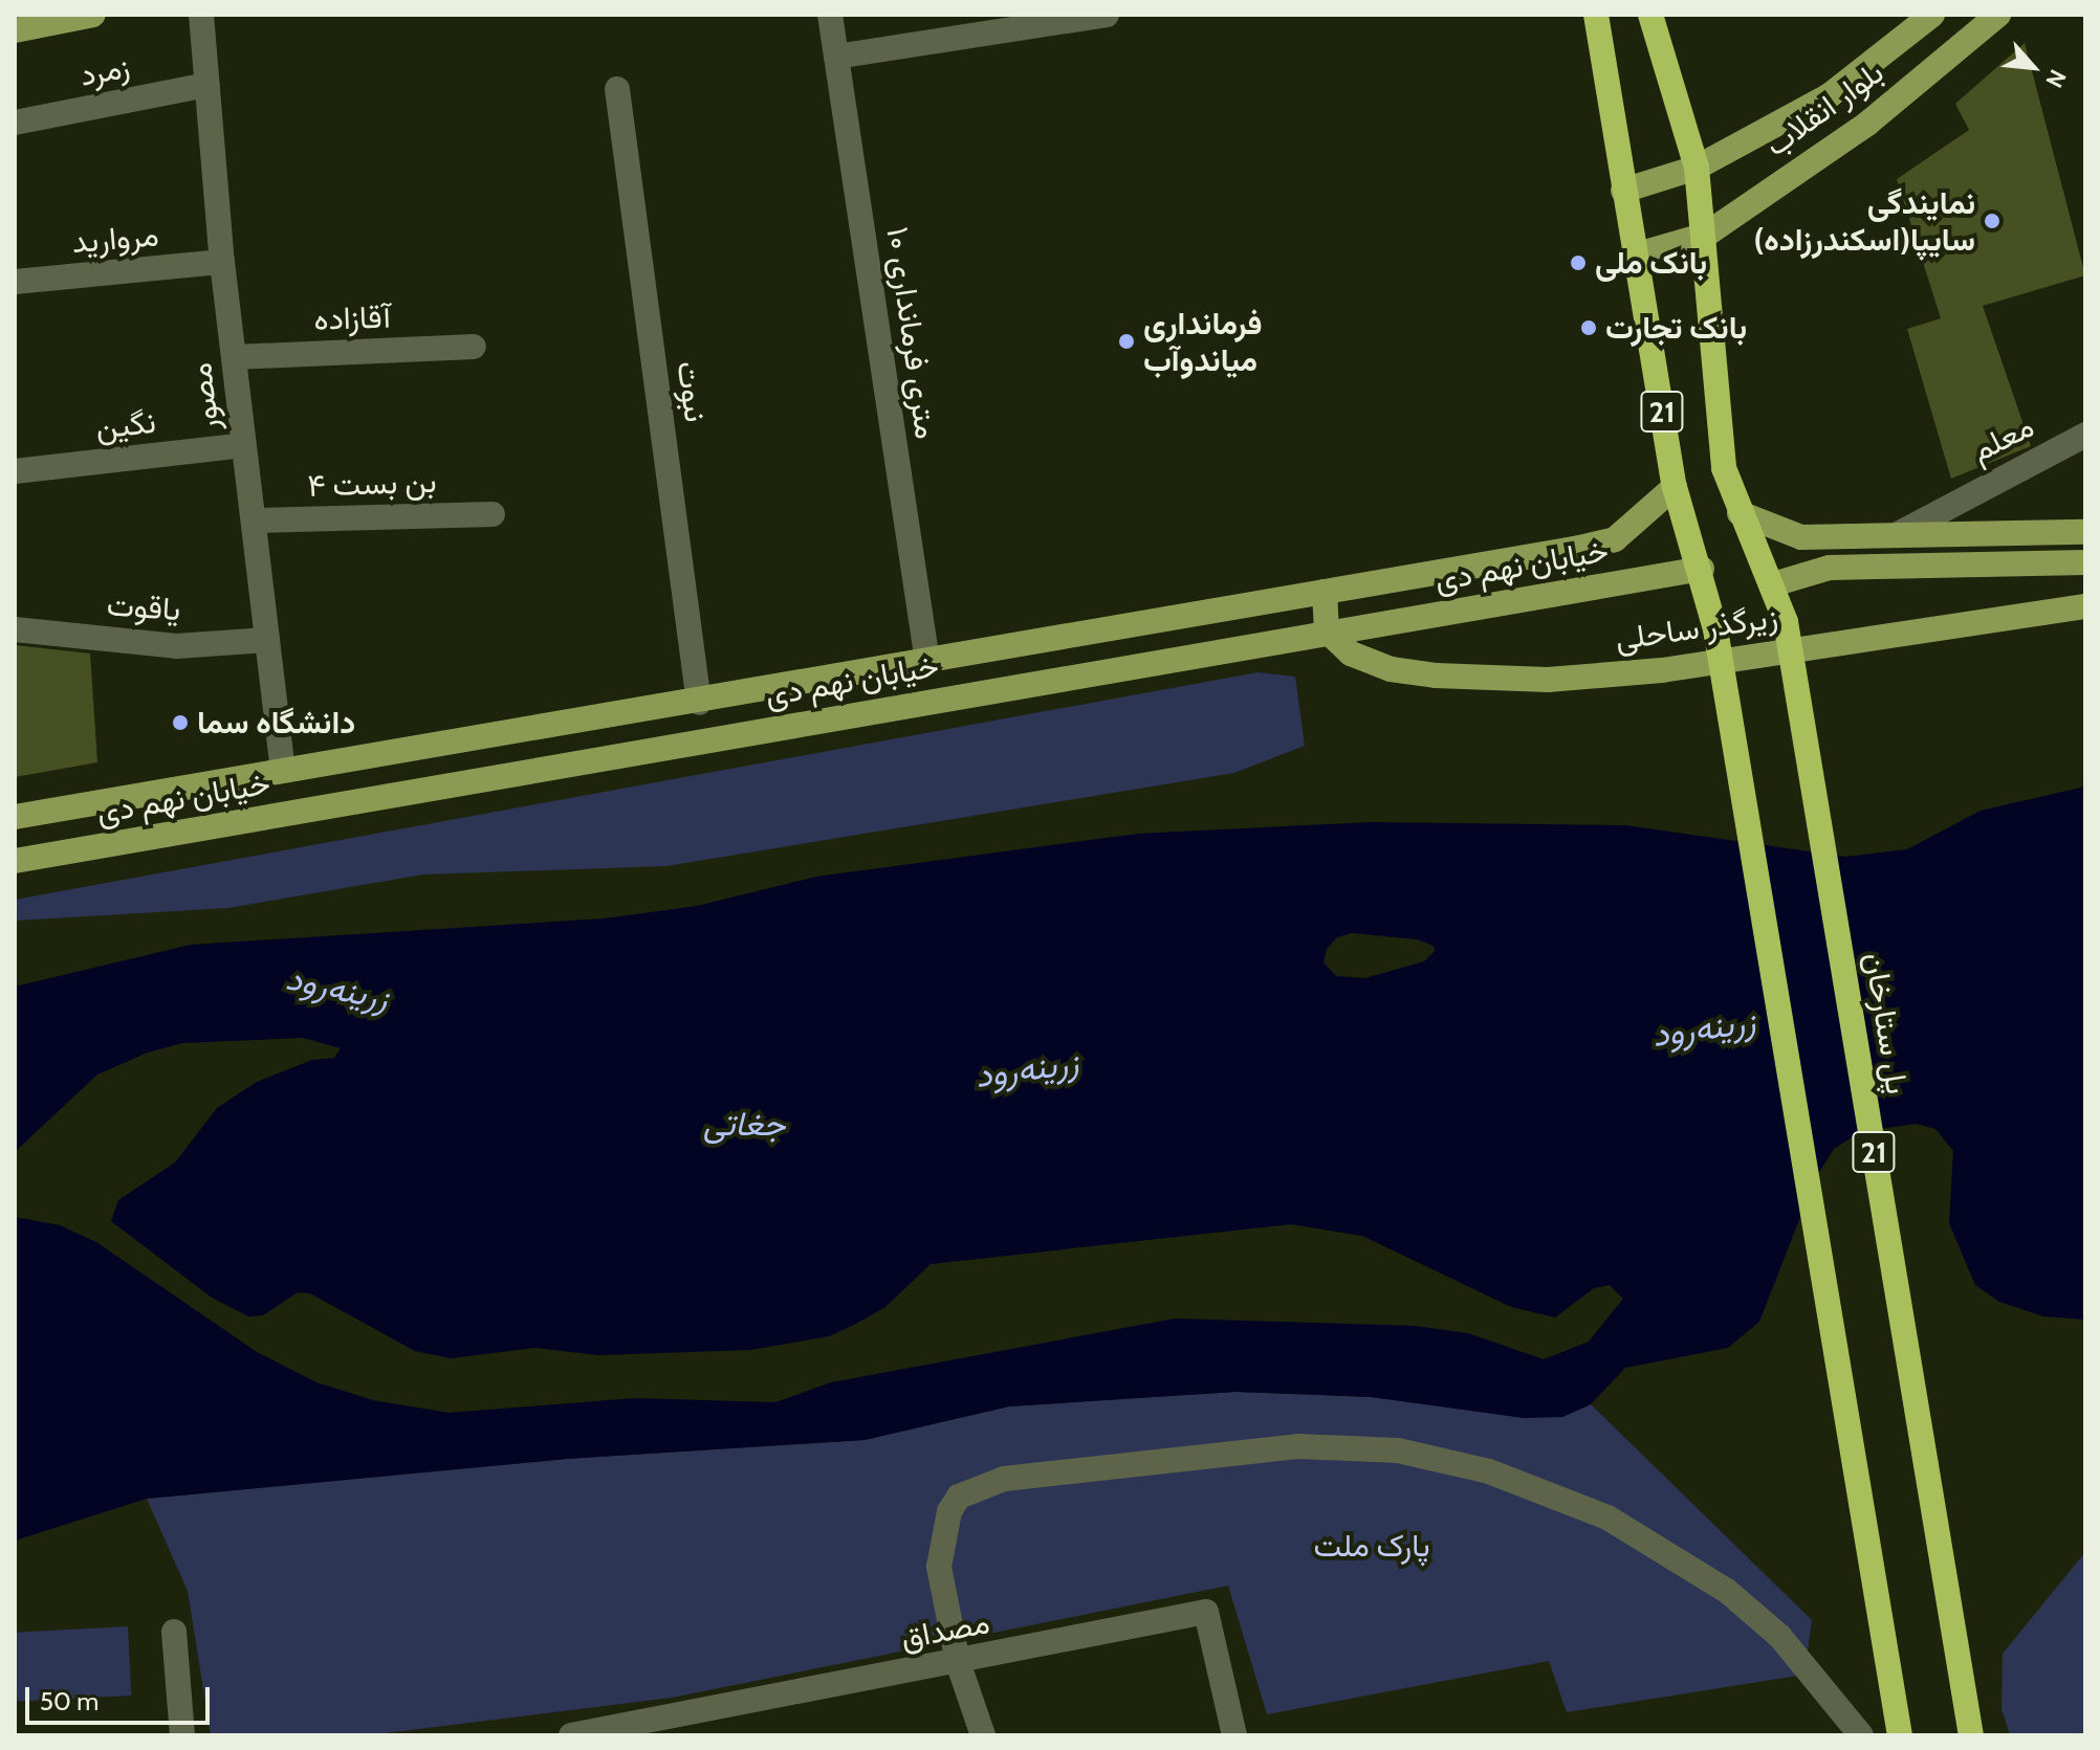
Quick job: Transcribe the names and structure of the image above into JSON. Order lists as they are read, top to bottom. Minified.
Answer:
{"streets":{"highway":["21","پل ستارخان"],"main road":["بلوار انقلاب","خیابان نهم دی","زیرگذر ساحلی"],"street":["زمرد","مروارید","آقازاده","۱۰ متری فرمانداری","نبوت","مصور","نگین","معلم","بن بست ۴","یاقوت","مصداق"]},"crossings":[["زمرد","مصور"],["بلوار انقلاب","21"],["مروارید","مصور"],["آقازاده","مصور"],["۱۰ متری فرمانداری","خیابان نهم دی"],["نبوت","خیابان نهم دی"],["مصور","نگین"],["مصور","بن بست ۴"],["مصور","خیابان نهم دی"],["مصور","یاقوت"],["21","خیابان نهم دی"],["21","پل ستارخان"],["خیابان نهم دی","زیرگذر ساحلی"]],"water":["زرینه‌رود","جغاتی"],"parks":["پارک ملت"],"places":["نمایندگی سایپا(اسکندرزاده)","بانک ملی","بانک تجارت","فرمانداری میاندوآب","دانشگاه سما"],"scale_bar":"50 m","north":"bottom right"}
